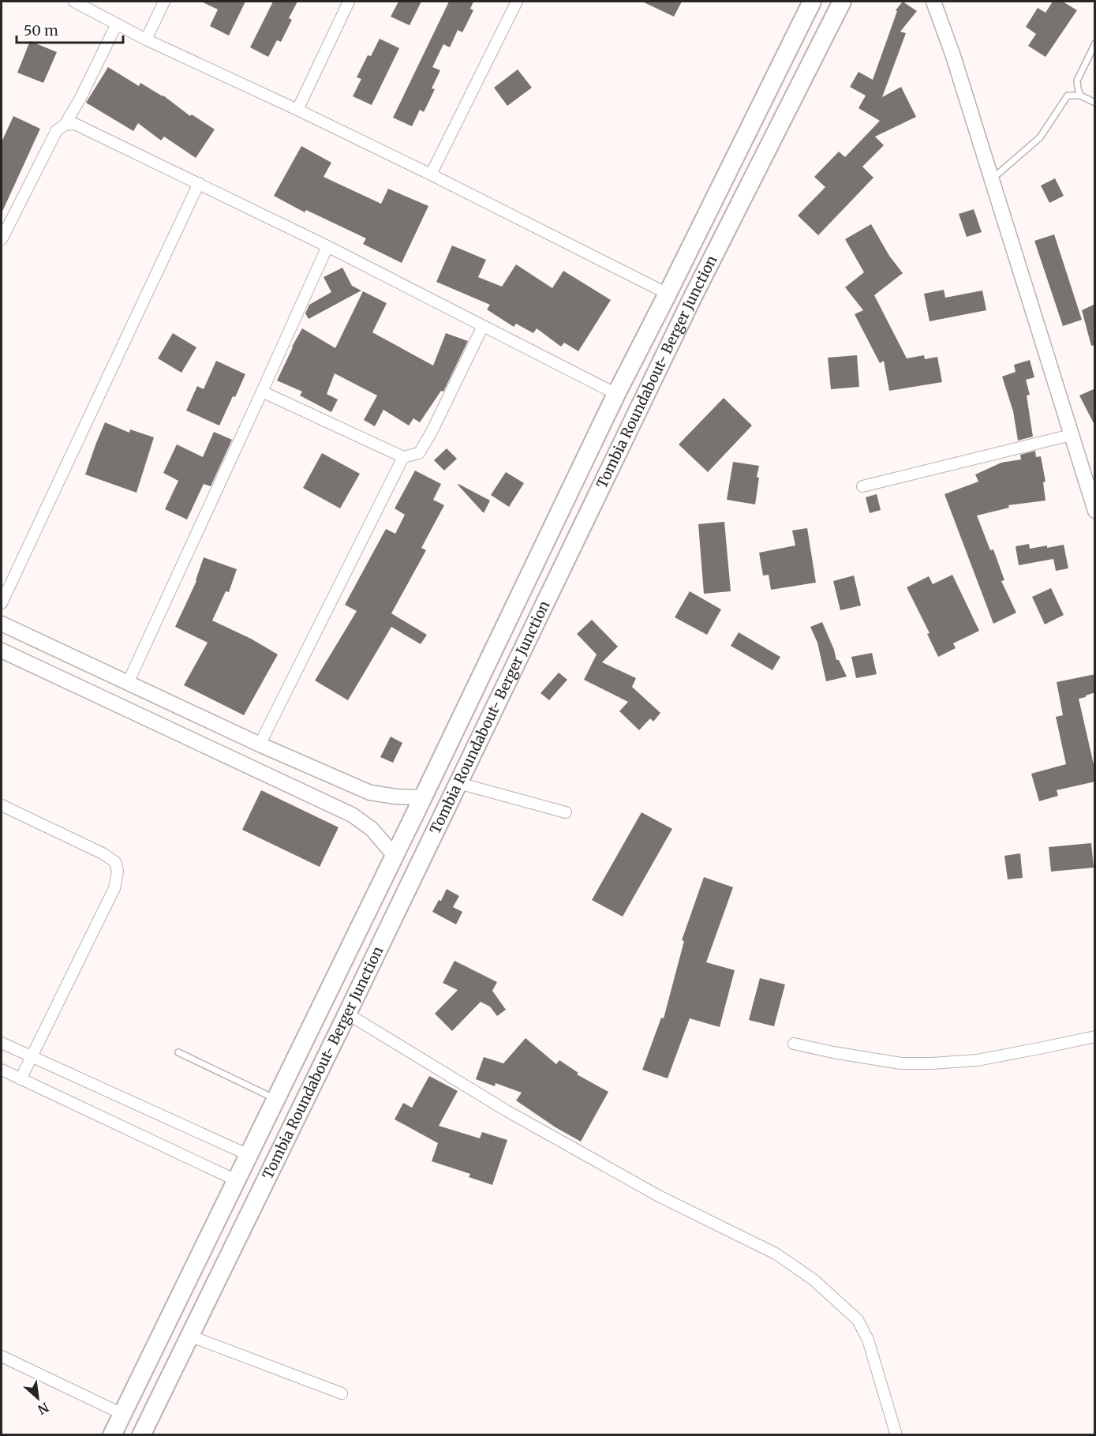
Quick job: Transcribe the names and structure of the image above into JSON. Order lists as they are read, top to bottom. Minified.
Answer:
{"streets":{"main road":["Tombia Roundabout- Berger Junction"]},"scale_bar":"50 m","north":"bottom right"}
